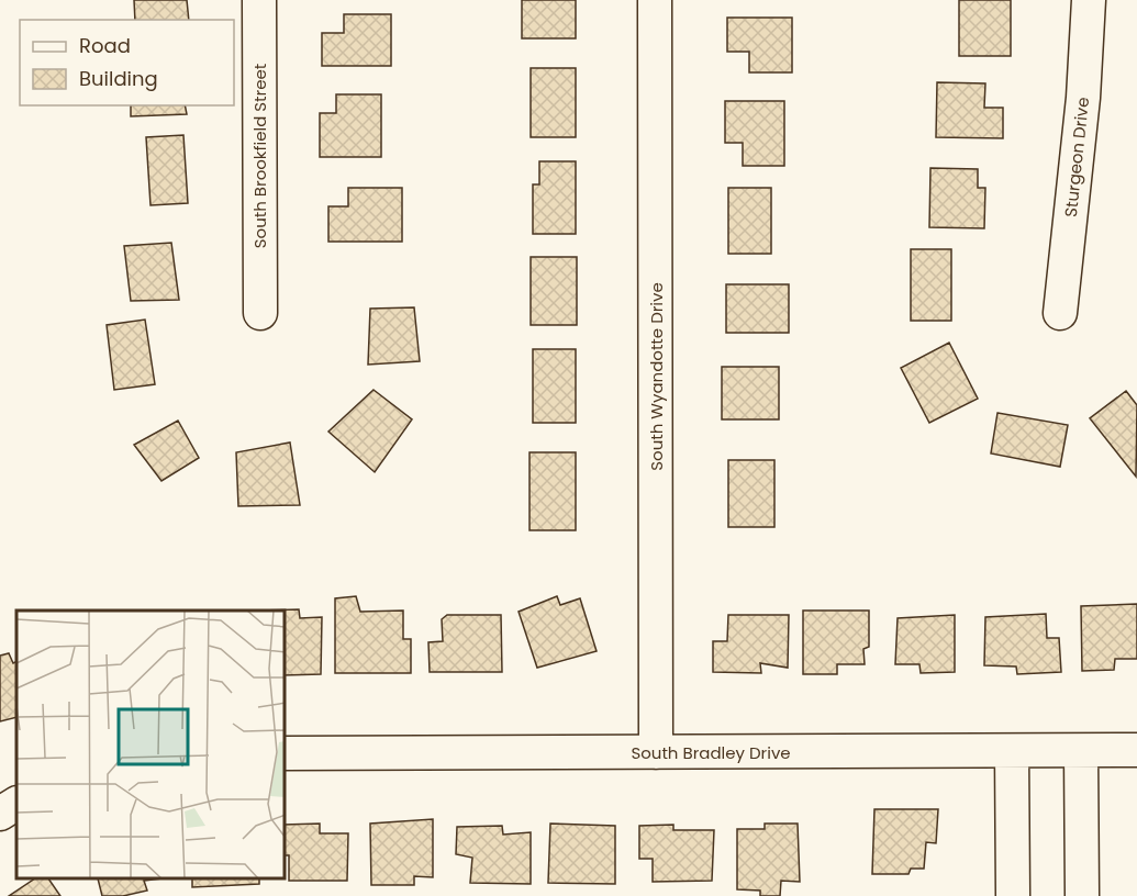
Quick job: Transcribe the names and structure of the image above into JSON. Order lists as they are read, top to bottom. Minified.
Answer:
{"streets":{"street":["South Brookfield Street","Sturgeon Drive","South Wyandotte Drive","South Bradley Drive"]},"crossings":[["South Wyandotte Drive","South Bradley Drive"]],"legend":["Road","Building"]}
